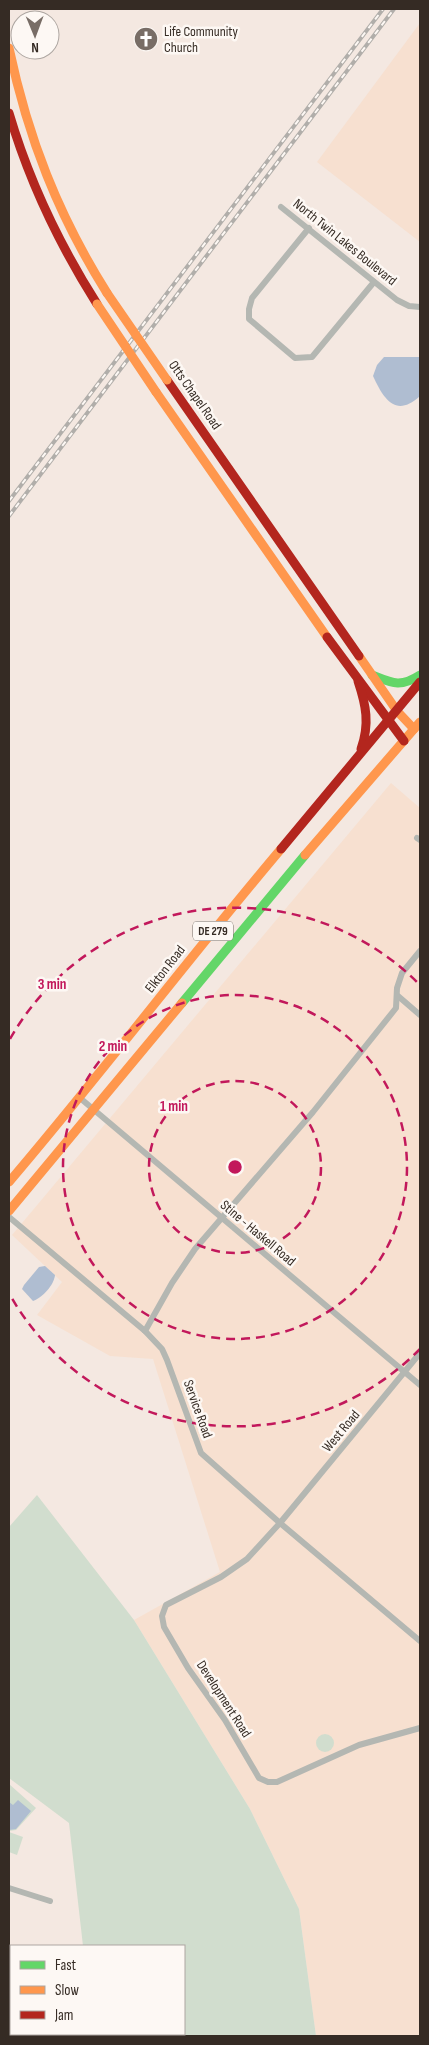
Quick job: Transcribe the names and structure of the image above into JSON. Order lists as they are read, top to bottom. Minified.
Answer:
{"streets":{"main road":["Otts Chapel Road","DE 279","Elkton Road"],"street":["North Twin Lakes Boulevard","Stine - Haskell Road","Service Road","West Road","Development Road"]},"crossings":[["Otts Chapel Road","DE 279"],["Otts Chapel Road","Elkton Road"],["DE 279","Stine - Haskell Road"],["Elkton Road","Stine - Haskell Road"],["Stine - Haskell Road","West Road"],["Service Road","West Road"],["Service Road","Development Road"],["West Road","Development Road"]],"places":{"church":["Life Community Church"]},"legend":["Fast","Slow","Jam"],"north":"bottom","rings":["3 min","2 min","1 min"]}
